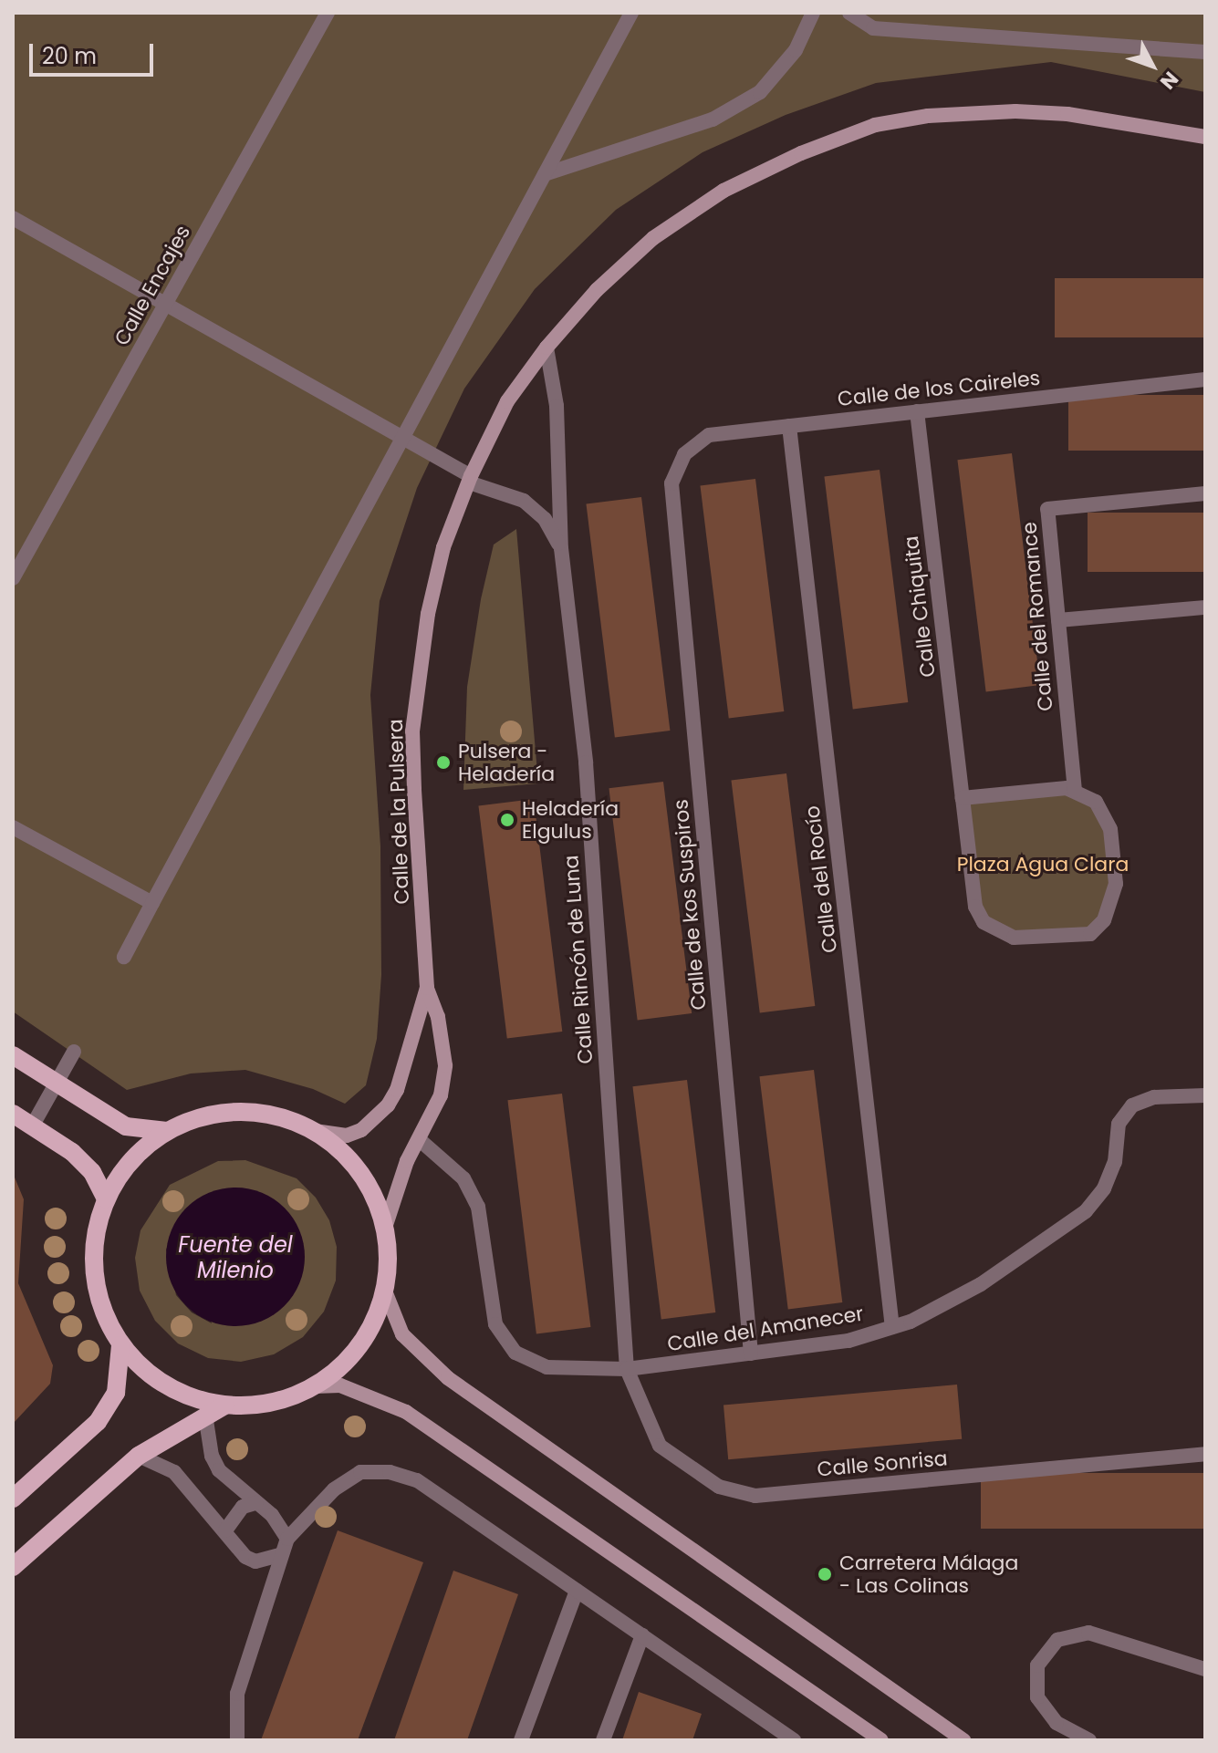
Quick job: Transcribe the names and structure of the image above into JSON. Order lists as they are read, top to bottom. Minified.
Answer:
{"streets":{"main road":["Calle de la Pulsera"],"street":["Calle Encajes","Calle de los Caireles","Calle Chiquita","Calle del Romance","Calle del Rocío","Calle de kos Suspiros","Calle Rincón de Luna","Calle del Amanecer","Calle Sonrisa"]},"crossings":[["Calle Encajes","Calle Rincón de Luna"],["Calle de los Caireles","Calle Chiquita"],["Calle de los Caireles","Calle del Rocío"],["Calle de los Caireles","Calle de kos Suspiros"],["Calle Chiquita","Calle del Romance"],["Calle de la Pulsera","Calle Rincón de Luna"],["Calle de la Pulsera","Calle del Amanecer"],["Calle del Rocío","Calle del Amanecer"],["Calle de kos Suspiros","Calle del Amanecer"],["Calle Rincón de Luna","Calle del Amanecer"],["Calle Rincón de Luna","Calle Sonrisa"],["Calle del Amanecer","Calle Sonrisa"]],"water":["Fuente del Milenio"],"parks":["Plaza Agua Clara"],"places":["Pulsera - Heladería","Heladería Elgulus","Carretera Málaga - Las Colinas"],"scale_bar":"20 m","north":"bottom right"}
